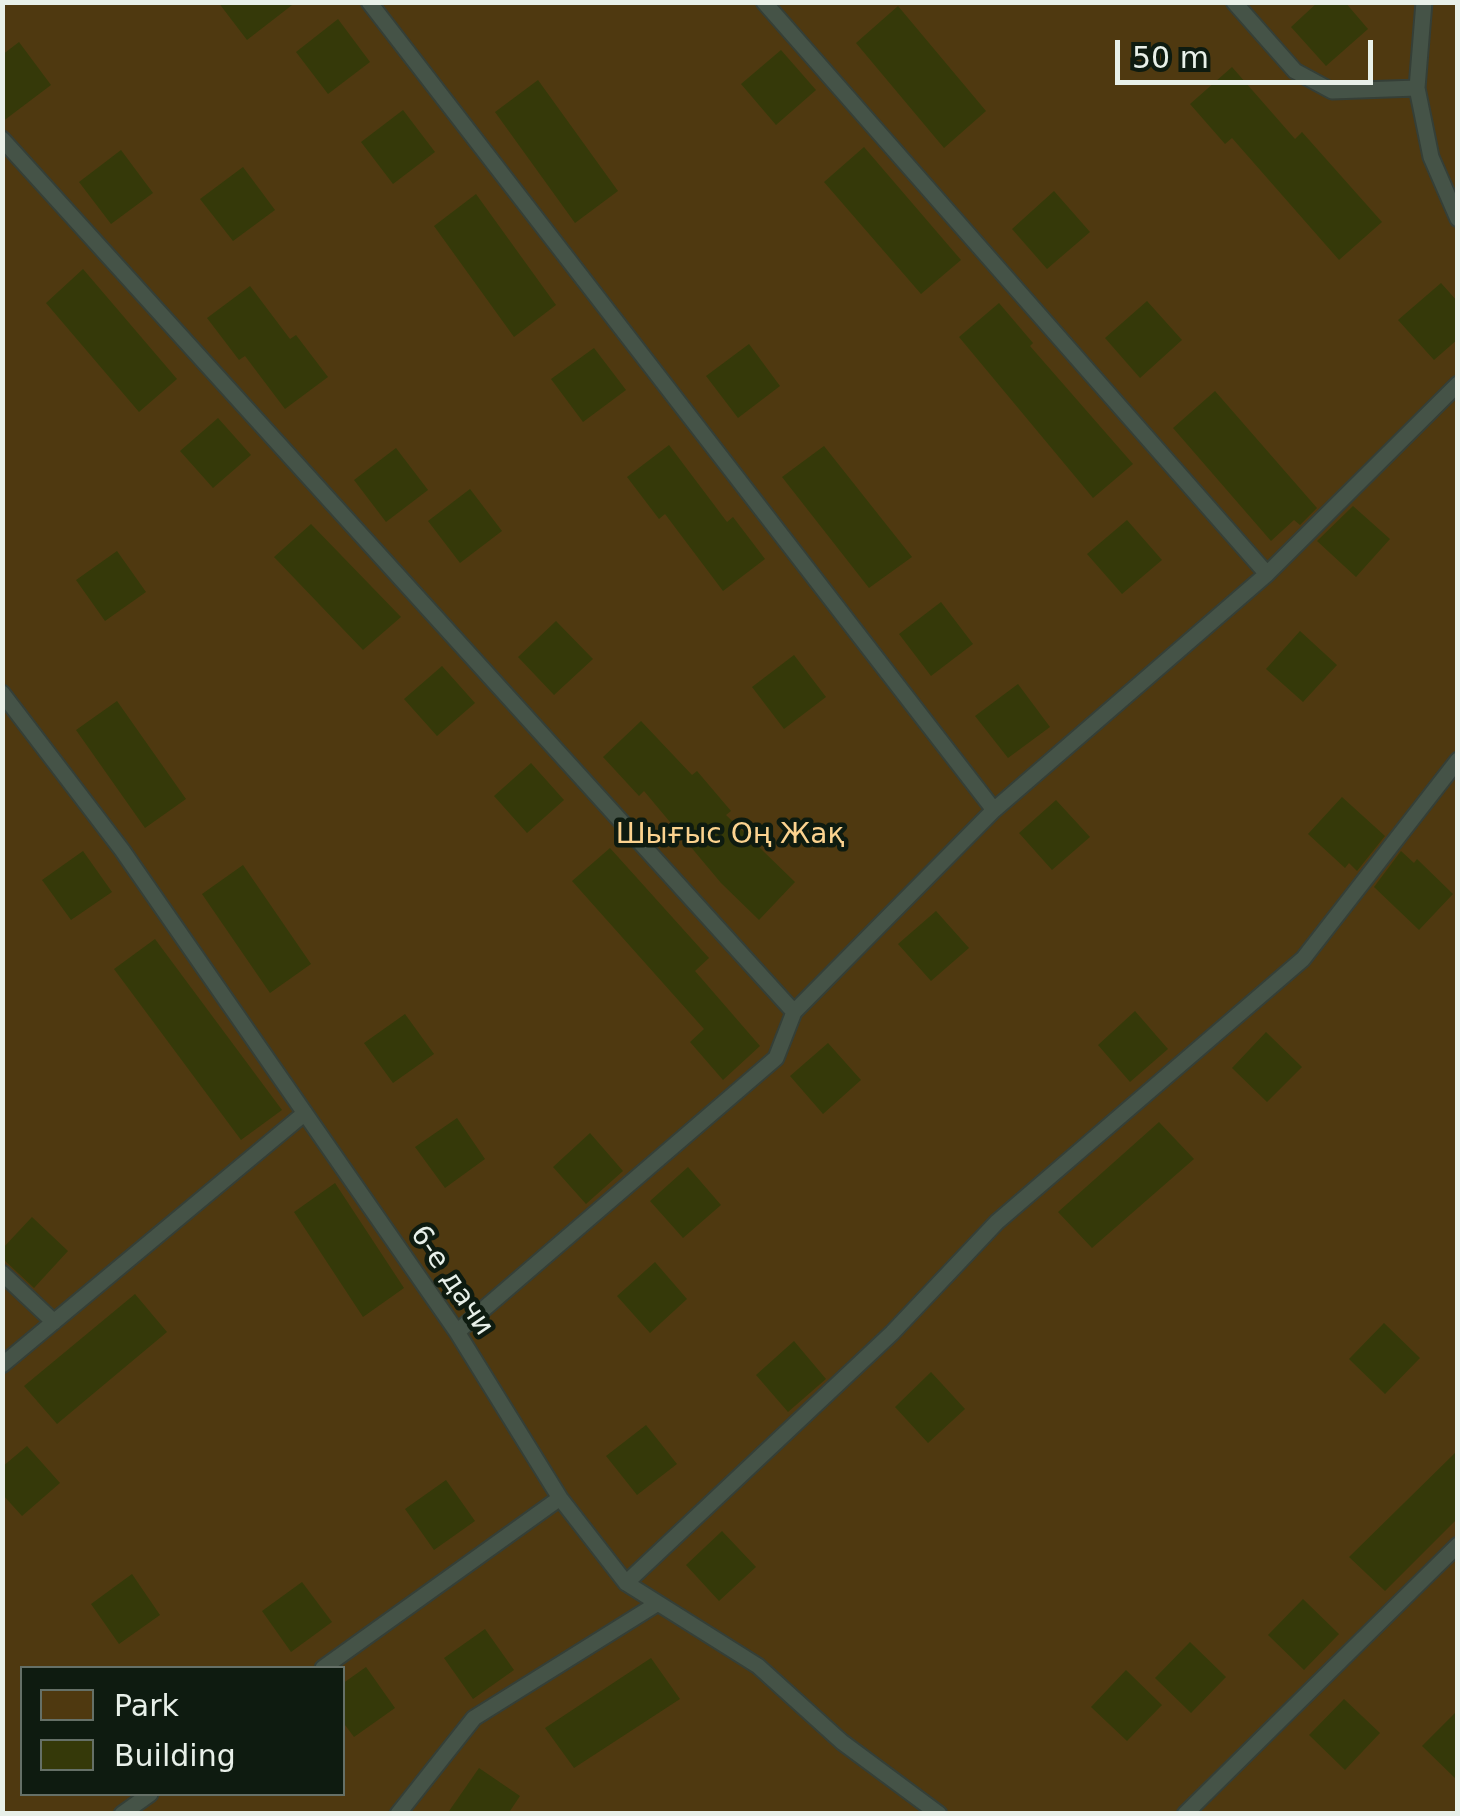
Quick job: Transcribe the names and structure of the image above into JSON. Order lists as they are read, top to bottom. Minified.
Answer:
{"streets":{"lane":["6-е дачи"]},"parks":["Шығыс Оң Жақ"],"legend":["Park","Building"],"scale_bar":"50 m"}
